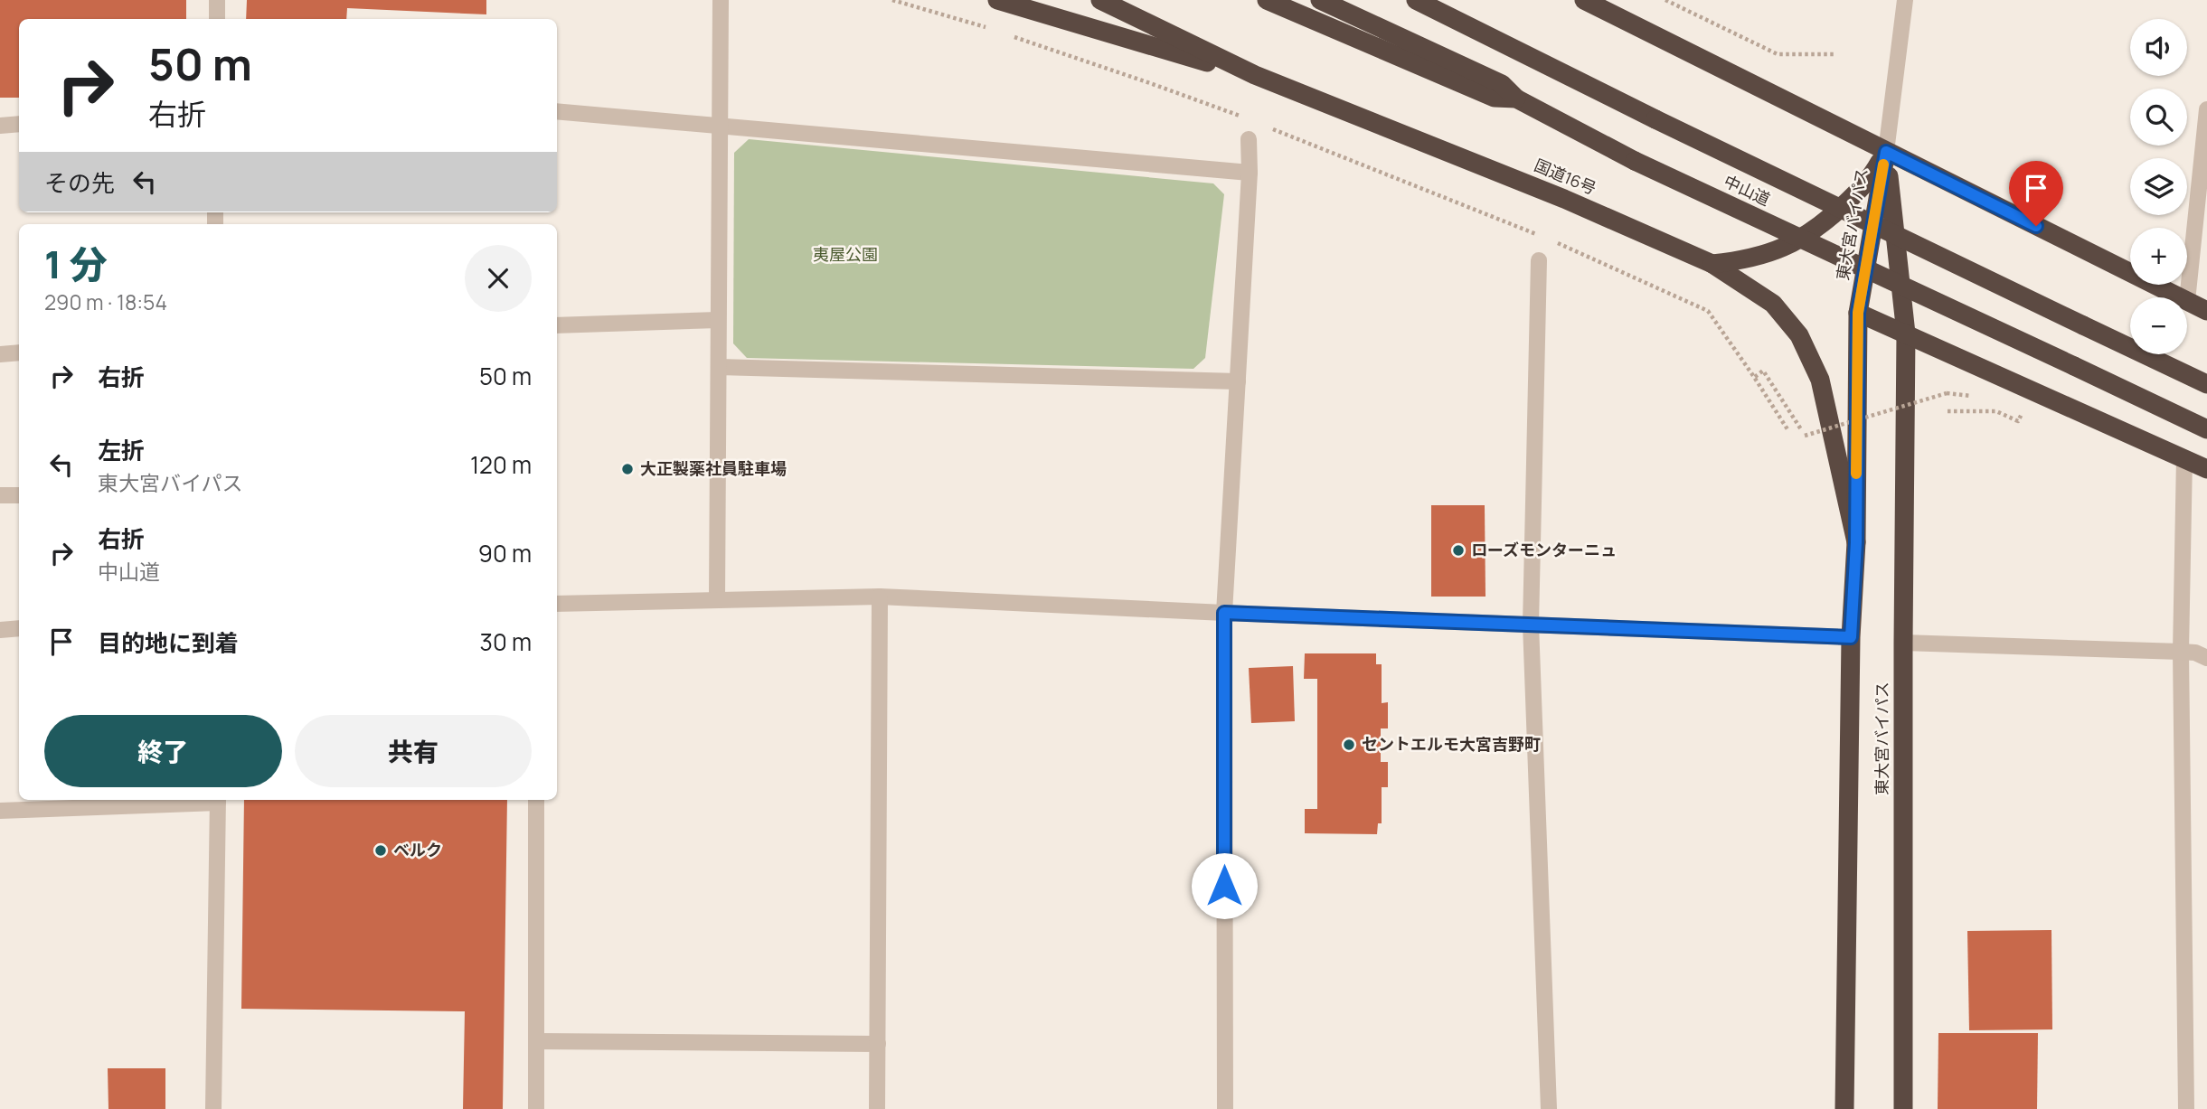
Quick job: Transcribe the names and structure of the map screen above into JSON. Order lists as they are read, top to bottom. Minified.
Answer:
{"streets":{"highway":["国道16号","中山道","東大宮バイパス"]},"crossings":[["国道16号","東大宮バイパス"]],"parks":["夷屋公園"],"places":["大正製薬社員駐車場","ローズモンターニュ","セントエルモ大宮吉野町","ベルク"],"page":{"map_buttons":["+","−"],"turn":["50 m","右折"],"then":"その先","heading":["1 分","290 m · 18:54"],"list":[{"name":"右折","value":"50 m"},{"name":"左折","note":"東大宮バイパス","value":"120 m"},{"name":"右折","note":"中山道","value":"90 m"},{"name":"目的地に到着","value":"30 m"}],"buttons":["終了","共有"]}}
